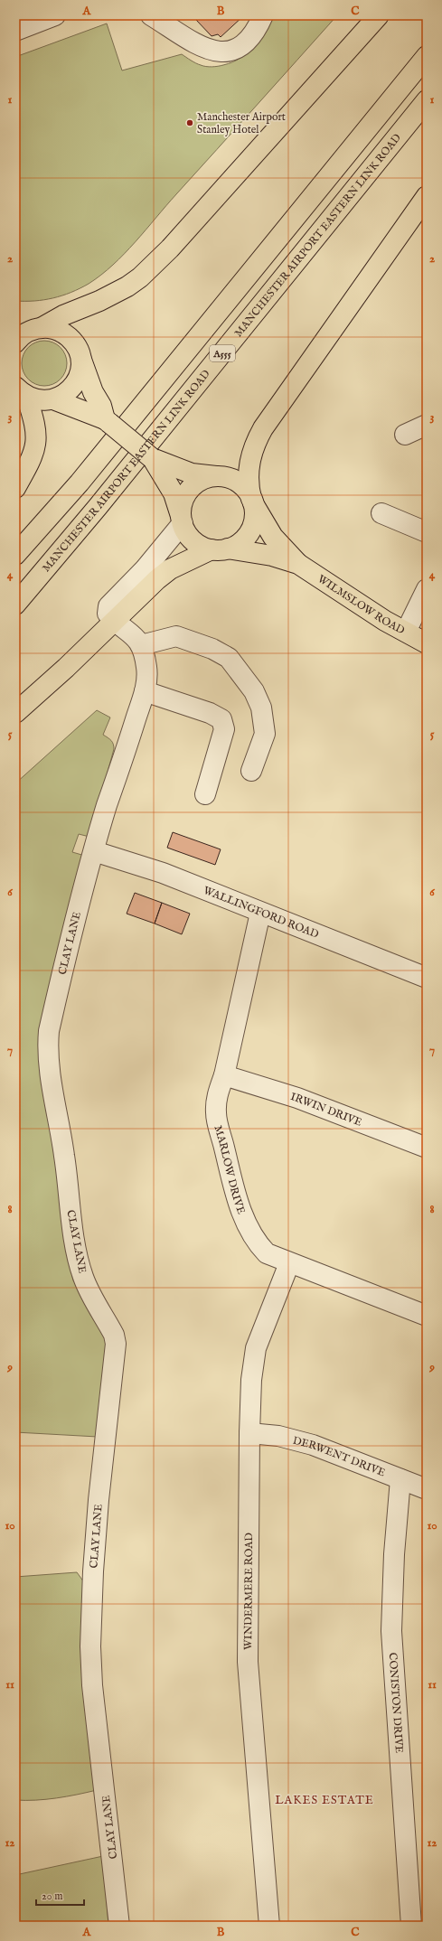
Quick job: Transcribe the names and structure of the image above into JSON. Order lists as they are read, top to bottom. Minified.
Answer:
{"streets":{"main road":["MANCHESTER AIRPORT EASTERN LINK ROAD","A555","WILMSLOW ROAD"],"street":["WALLINGFORD ROAD","CLAY LANE","IRWIN DRIVE","MARLOW DRIVE","DERWENT DRIVE","WINDERMERE ROAD","CONISTON DRIVE"]},"crossings":[["WALLINGFORD ROAD","CLAY LANE"],["WALLINGFORD ROAD","MARLOW DRIVE"],["IRWIN DRIVE","MARLOW DRIVE"],["MARLOW DRIVE","WINDERMERE ROAD"],["DERWENT DRIVE","WINDERMERE ROAD"],["DERWENT DRIVE","CONISTON DRIVE"]],"districts":["LAKES ESTATE"],"places":["Manchester Airport Stanley Hotel"],"scale_bar":"20 m","grid":{"columns":["A","B","C"],"rows":["1","2","3","4","5","6","7","8","9","10","11","12"]}}
